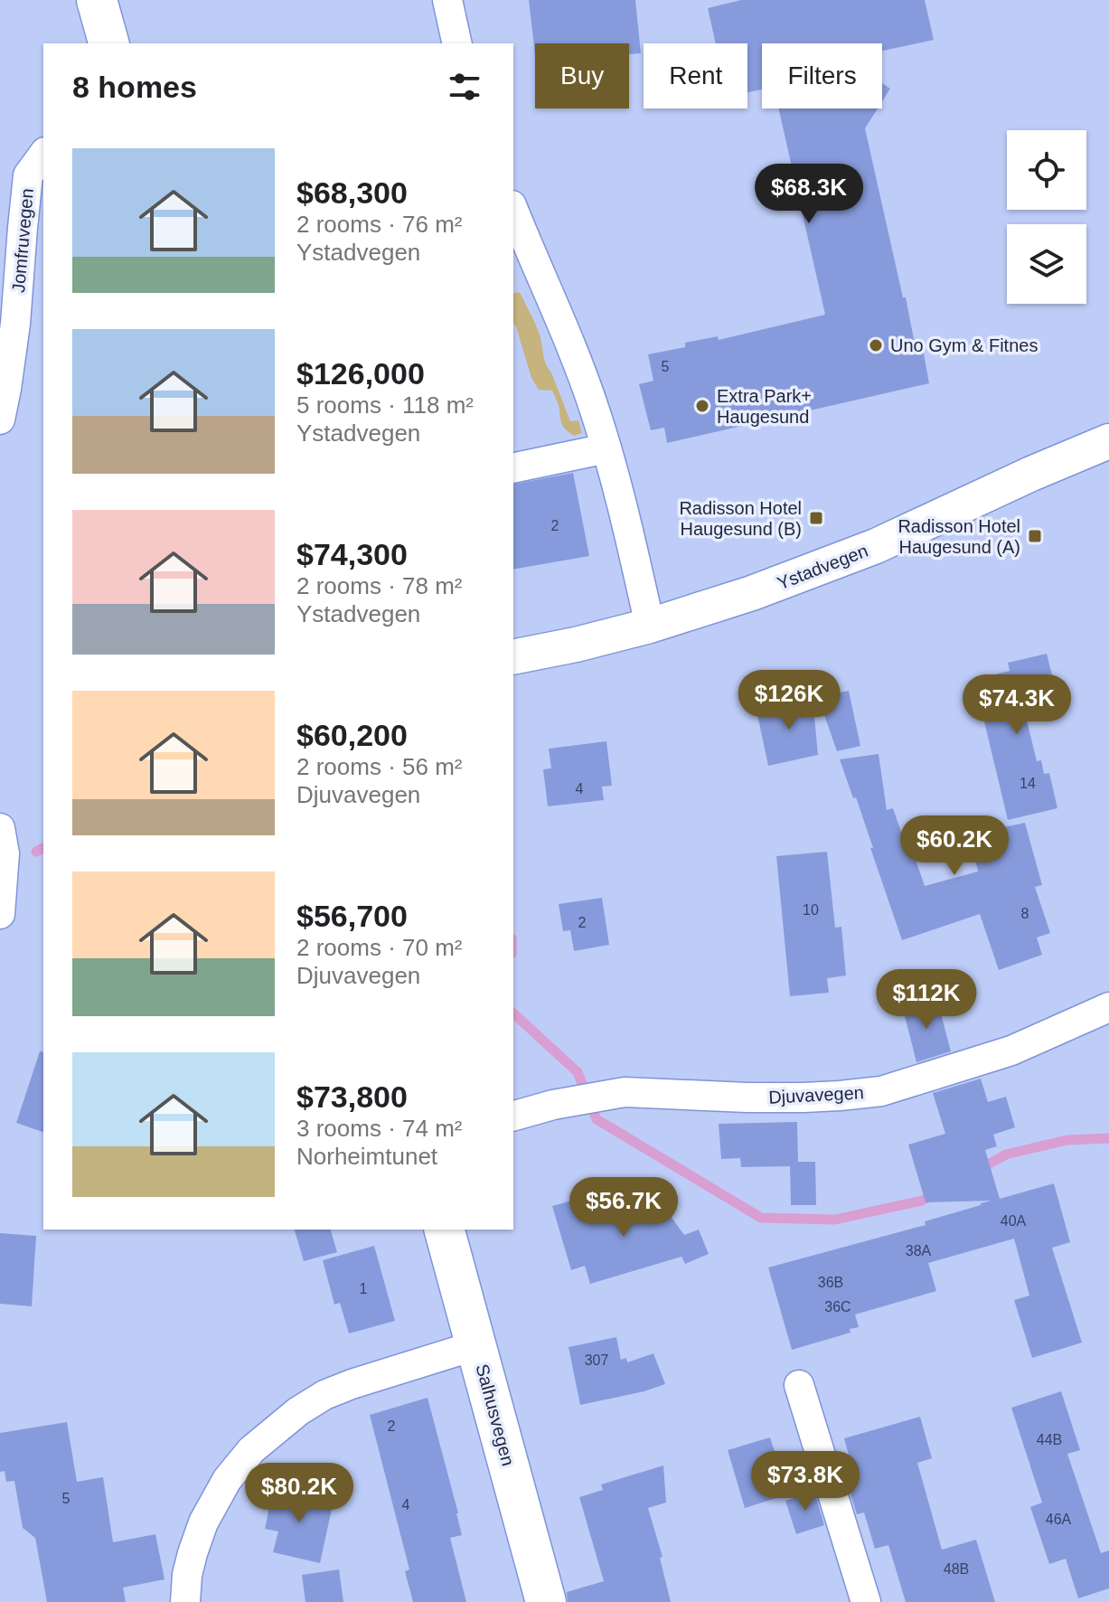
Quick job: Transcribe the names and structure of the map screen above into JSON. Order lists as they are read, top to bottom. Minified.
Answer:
{"streets":{"main road":["Salhusvegen"],"street":["Jomfruvegen","Ystadvegen","Djuvavegen"]},"places":{"other":["Uno Gym & Fitnes","Extra Park+ Haugesund"],"transit":["Radisson Hotel Haugesund (B)","Radisson Hotel Haugesund (A)"]},"house_numbers":["5","2","14","4","10","8","2","40A","38A","36B","1","36C","307","2","44B","5","4","46A","48B"],"page":{"chip":["Buy","Rent","Filters"],"heading":"8 homes","list":[{"name":"$68,300","note":"2 rooms · 76 m² · Ystadvegen"},{"name":"$126,000","note":"5 rooms · 118 m² · Ystadvegen"},{"name":"$74,300","note":"2 rooms · 78 m² · Ystadvegen"},{"name":"$60,200","note":"2 rooms · 56 m² · Djuvavegen"},{"name":"$56,700","note":"2 rooms · 70 m² · Djuvavegen"},{"name":"$73,800","note":"3 rooms · 74 m² · Norheimtunet"}],"price":["$68.3K","$126K","$74.3K","$60.2K","$112K","$56.7K","$73.8K","$80.2K"]}}
